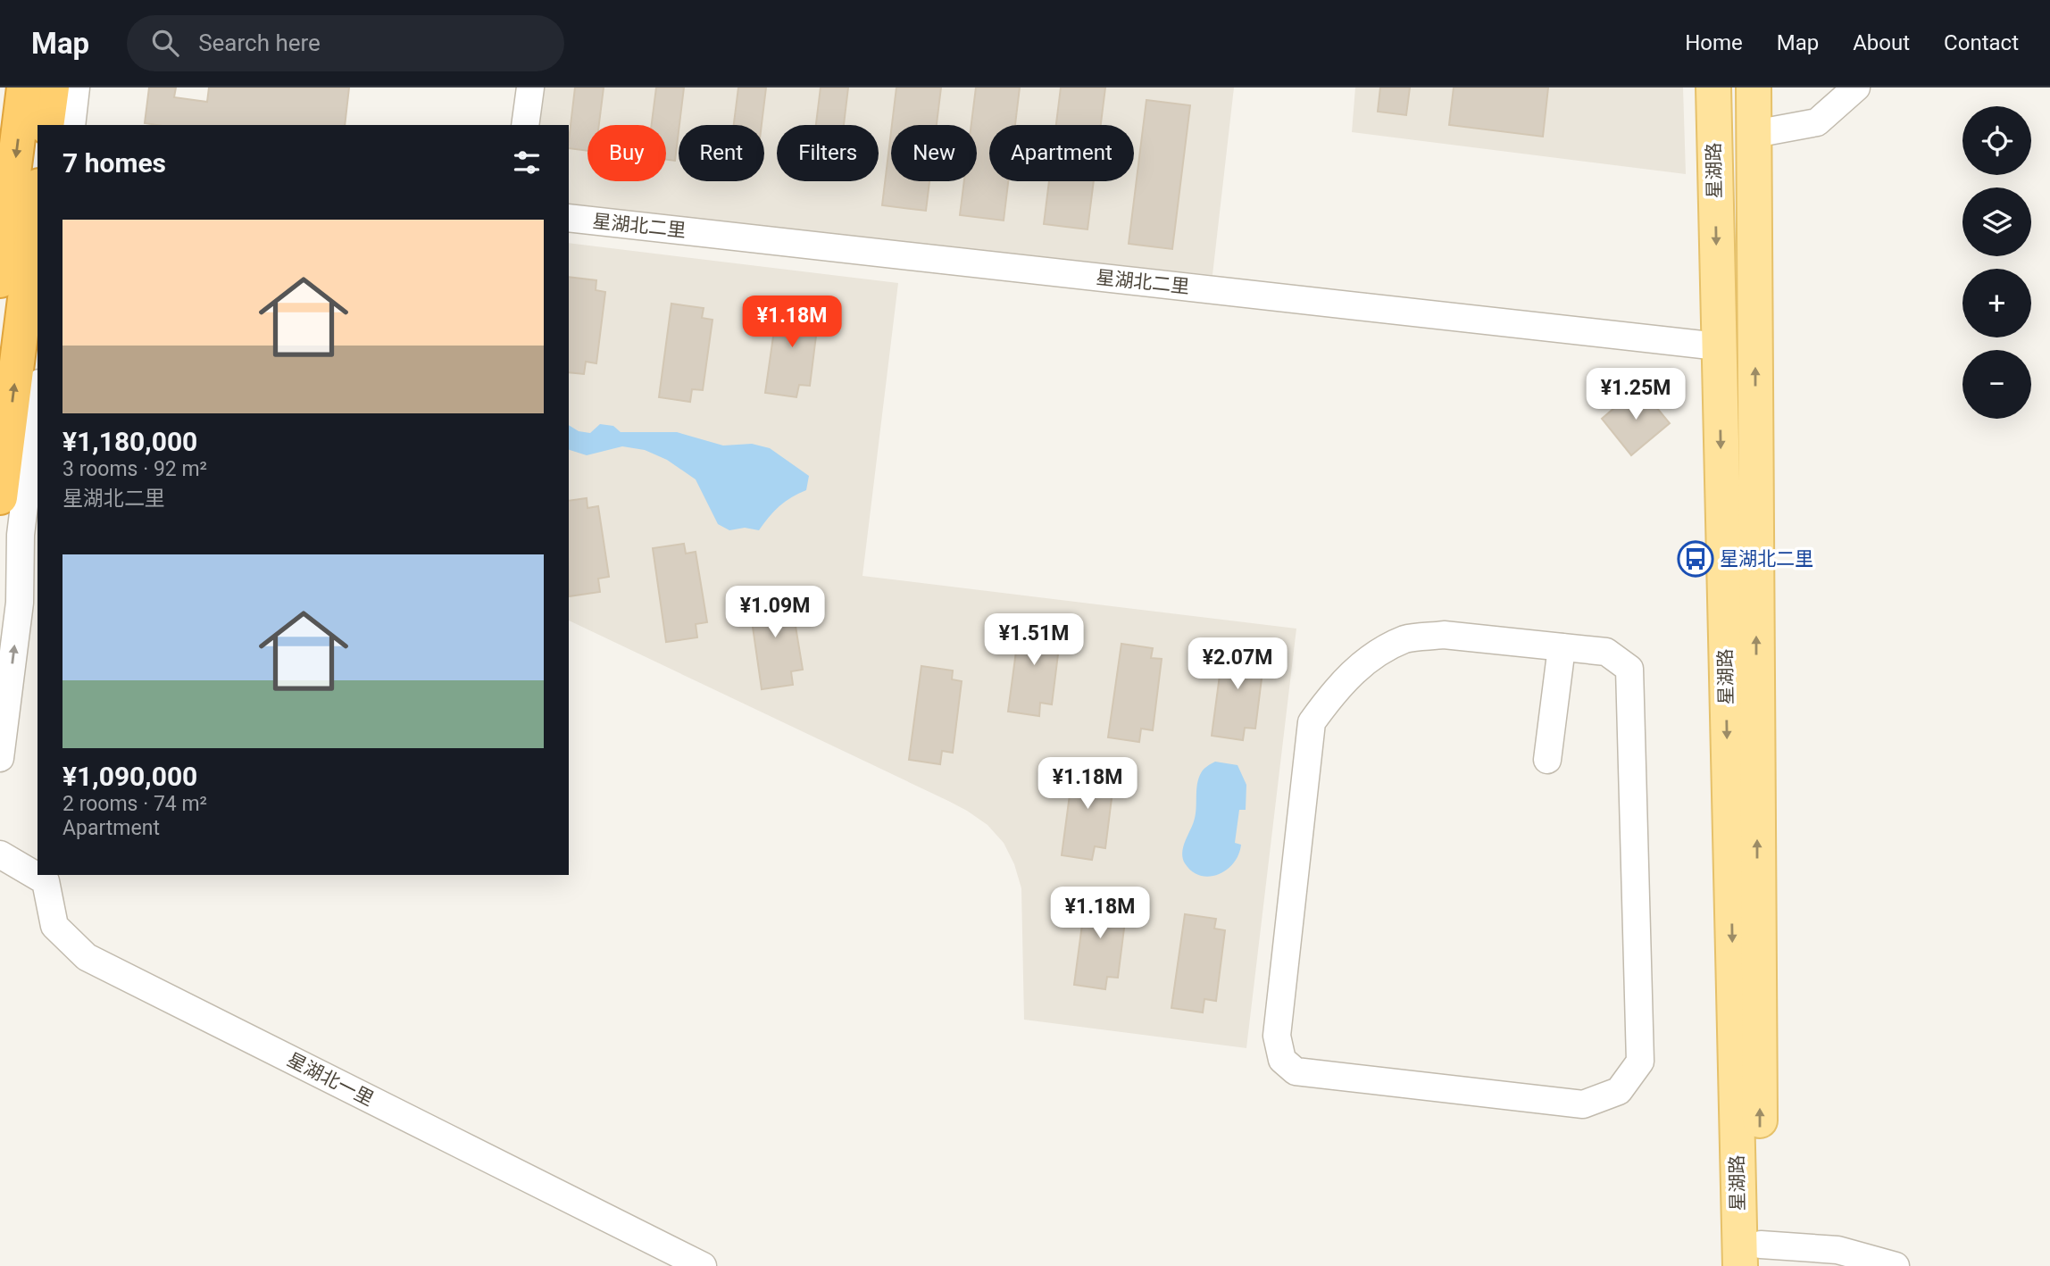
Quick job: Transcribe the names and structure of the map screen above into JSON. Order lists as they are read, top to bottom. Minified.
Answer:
{"streets":{"main road":["星湖路"],"street":["星湖北二里","星湖北一里"]},"crossings":[["星湖路","星湖北二里"]],"places":{"bus stop":["星湖北二里"]},"page":{"header":"Map","search":"Search here","nav":["Home","Map","About","Contact"],"map_buttons":["+","−"],"chip":["Buy","Rent","Filters","New","Apartment"],"heading":"7 homes","list":[{"name":"¥1,180,000","note":"3 rooms · 92 m² · 星湖北二里"},{"name":"¥1,090,000","note":"2 rooms · 74 m² · Apartment"}],"price":["¥1.18M","¥1.25M","¥1.09M","¥1.51M","¥2.07M","¥1.18M","¥1.18M"]}}
